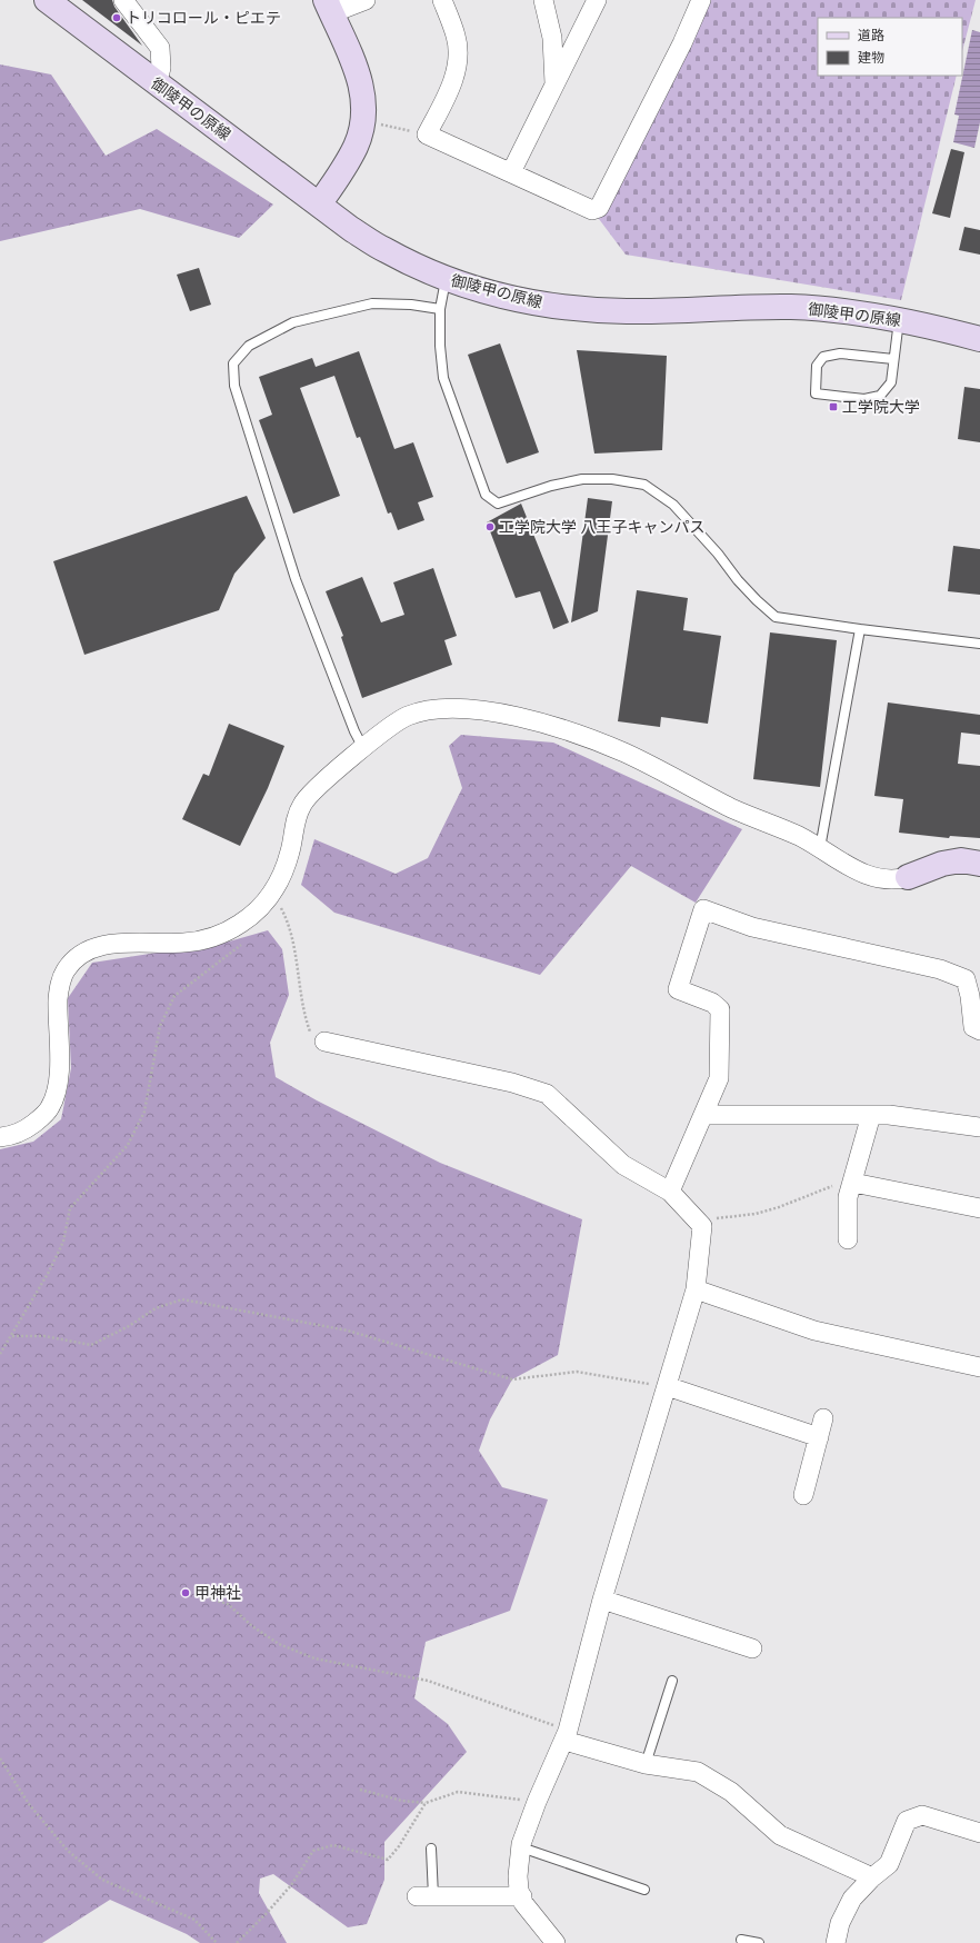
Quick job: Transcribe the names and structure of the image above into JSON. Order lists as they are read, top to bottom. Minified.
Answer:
{"streets":{"street":["御陵甲の原線"]},"places":{"other":["トリコロール・ピエテ","工学院大学 八王子キャンパス","甲神社"],"transit":["工学院大学"]},"legend":["道路","建物"]}
